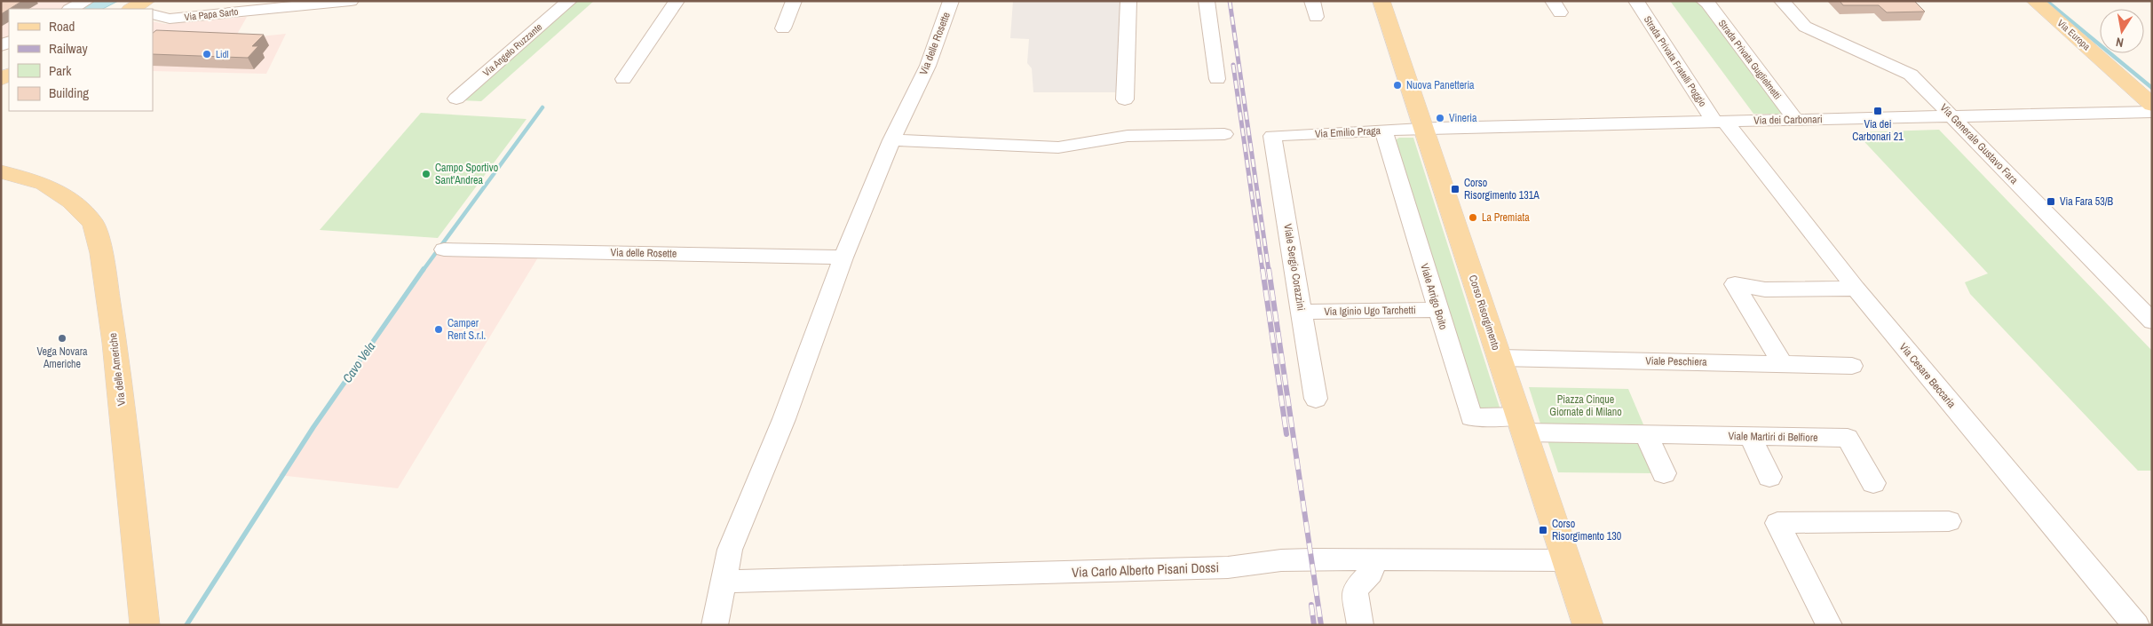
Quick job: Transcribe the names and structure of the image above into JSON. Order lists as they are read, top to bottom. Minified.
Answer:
{"streets":{"main road":["Via Europa","Corso Risorgimento","Via delle Americhe"],"street":["Via Papa Sarto","Via delle Rosette","Via Angelo Ruzzante","Strada Privata Guglielmetti","Strada Privata Fratelli Poggio","Via dei Carbonari","Via Emilio Praga","Via Generale Gustavo Fara","Viale Sergio Corazzini","Viale Arrigo Boito","Via Iginio Ugo Tarchetti","Viale Peschiera","Via Cesare Beccaria","Viale Martiri di Belfiore","Via Carlo Alberto Pisani Dossi"]},"crossings":[["Via delle Rosette","Via Carlo Alberto Pisani Dossi"],["Strada Privata Guglielmetti","Via dei Carbonari"],["Strada Privata Fratelli Poggio","Via dei Carbonari"],["Strada Privata Fratelli Poggio","Via Cesare Beccaria"],["Via dei Carbonari","Via Emilio Praga"],["Via dei Carbonari","Via Generale Gustavo Fara"],["Via dei Carbonari","Corso Risorgimento"],["Via dei Carbonari","Via Cesare Beccaria"],["Via Emilio Praga","Viale Sergio Corazzini"],["Via Emilio Praga","Viale Arrigo Boito"],["Via Emilio Praga","Corso Risorgimento"],["Viale Sergio Corazzini","Via Iginio Ugo Tarchetti"],["Viale Arrigo Boito","Via Iginio Ugo Tarchetti"],["Viale Arrigo Boito","Corso Risorgimento"],["Corso Risorgimento","Viale Peschiera"],["Corso Risorgimento","Via Carlo Alberto Pisani Dossi"]],"water":["Cavo Vela"],"parks":["Piazza Cinque Giornate di Milano"],"places":{"other":["Lidl","Nuova Panetteria","Vineria","Campo Sportivo Sant'Andrea","La Premiata","Camper Rent S.r.l.","Vega Novara Americhe"],"transit":["Via dei Carbonari 21","Corso Risorgimento 131A","Via Fara 53/B","Corso Risorgimento 130"]},"legend":["Road","Railway","Park","Building"],"north":"bottom"}
